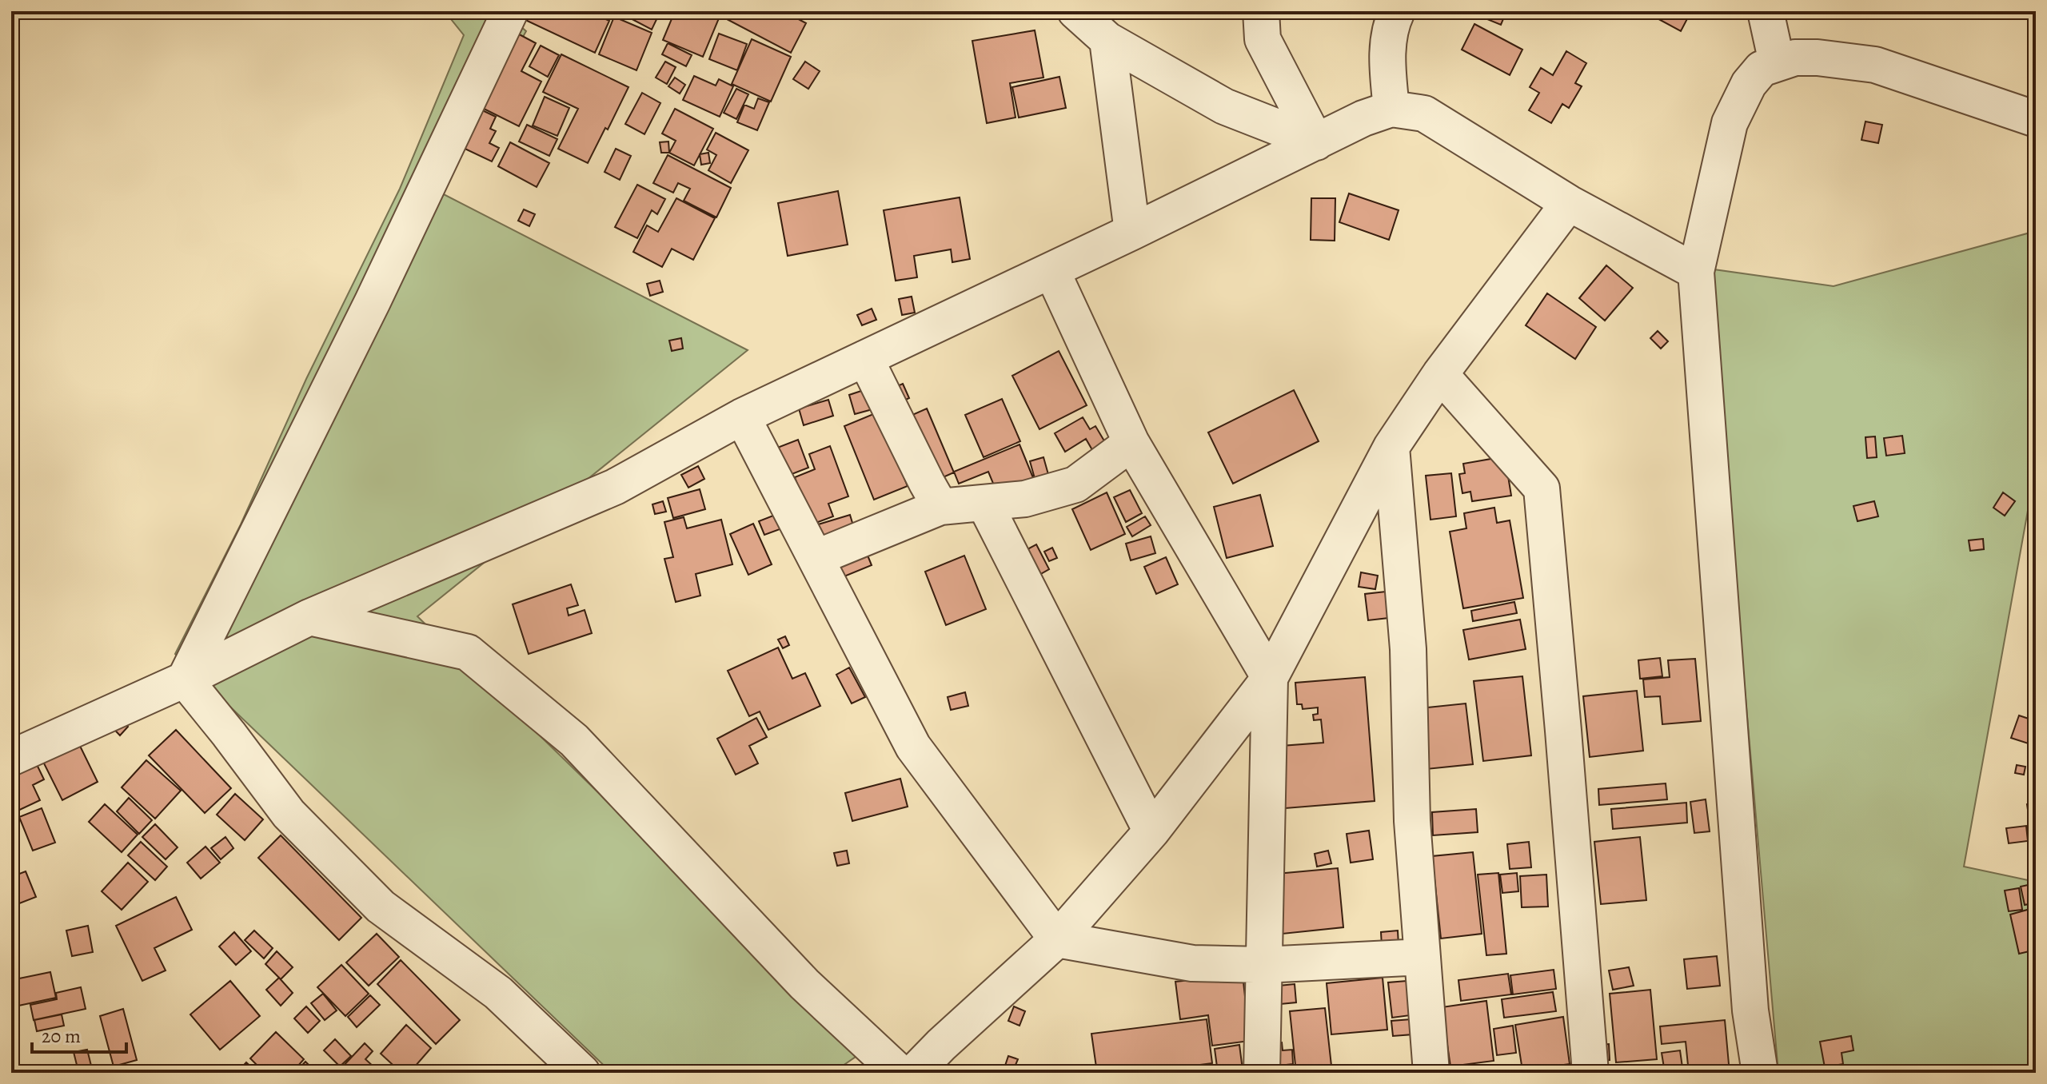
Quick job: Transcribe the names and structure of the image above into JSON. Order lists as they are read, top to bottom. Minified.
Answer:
{"scale_bar":"20 m"}
